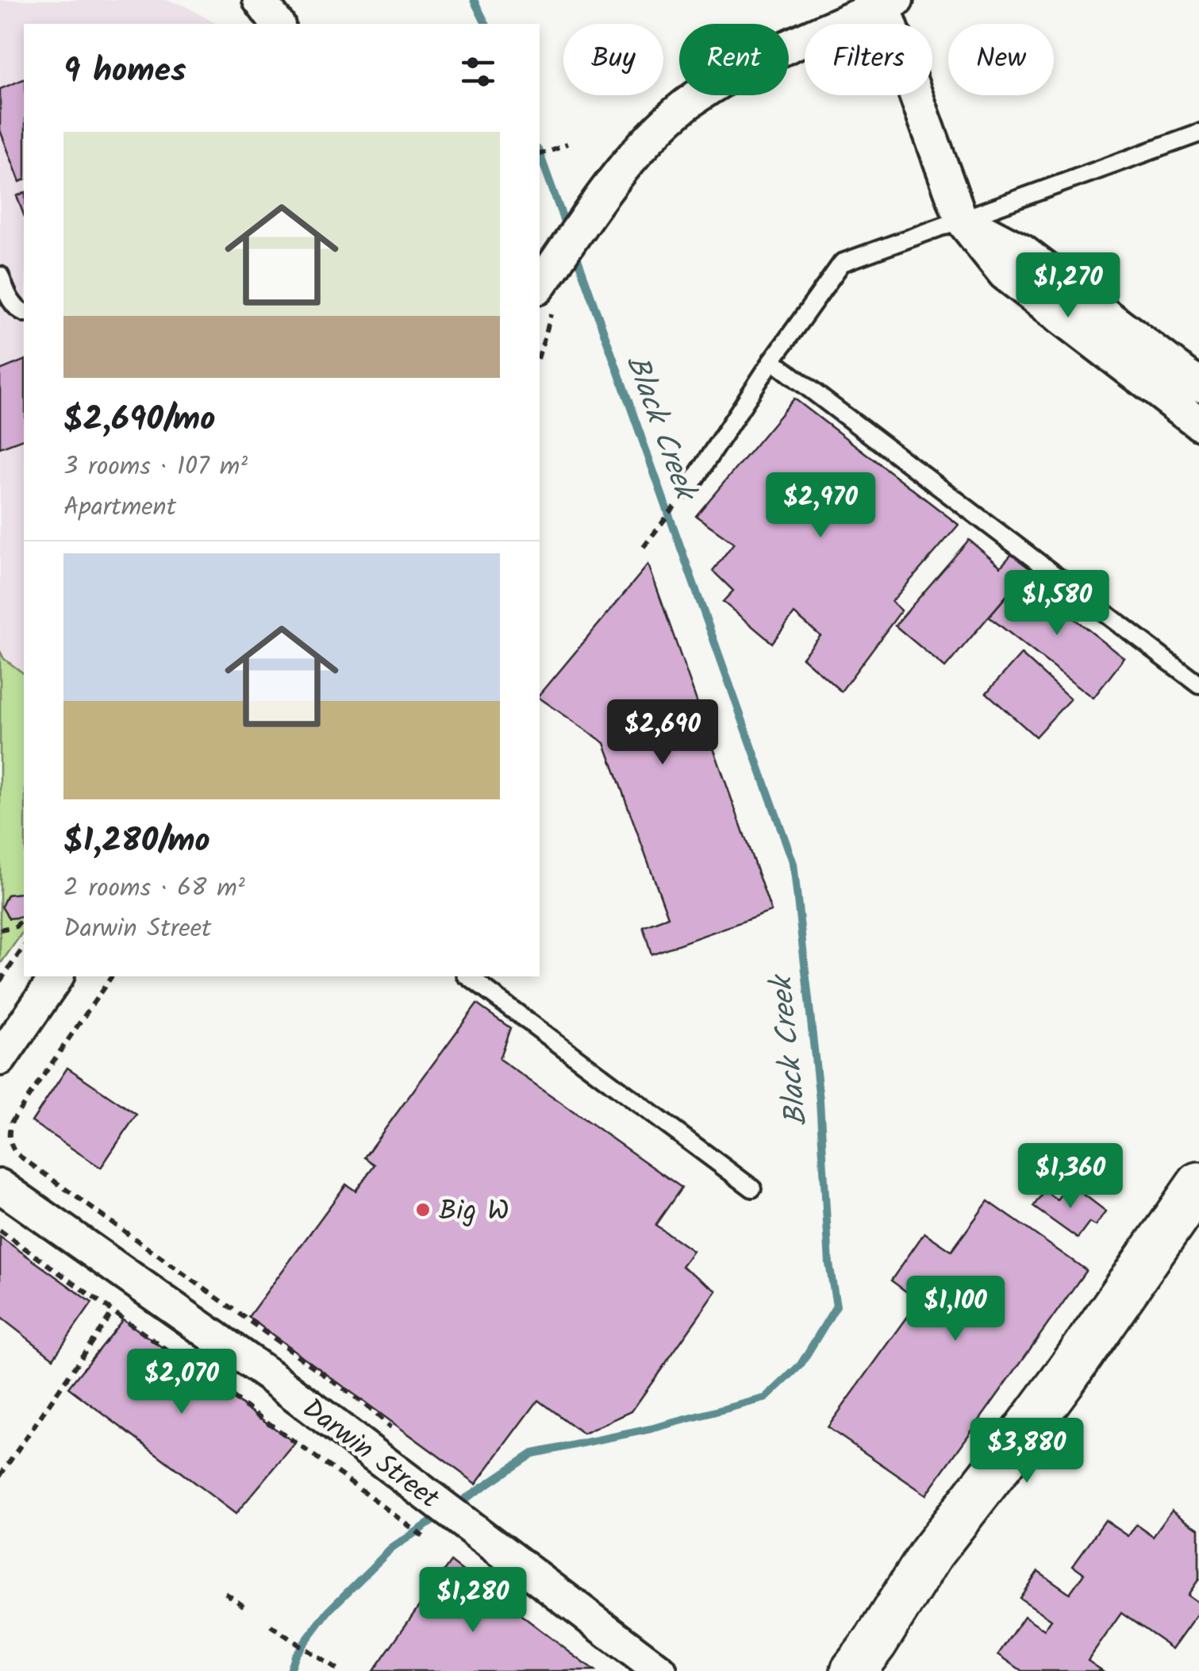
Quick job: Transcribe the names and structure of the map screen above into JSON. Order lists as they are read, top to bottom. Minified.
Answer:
{"streets":{"street":["Darwin Street"]},"water":["Black Creek"],"places":["Big W"],"page":{"chip":["Buy","Rent","Filters","New"],"heading":"9 homes","list":[{"name":"$2,690/mo","note":"3 rooms · 107 m² · Apartment"},{"name":"$1,280/mo","note":"2 rooms · 68 m² · Darwin Street"}],"price":["$1,270","$2,970","$1,580","$2,690","$1,360","$1,100","$2,070","$3,880","$1,280"]}}
